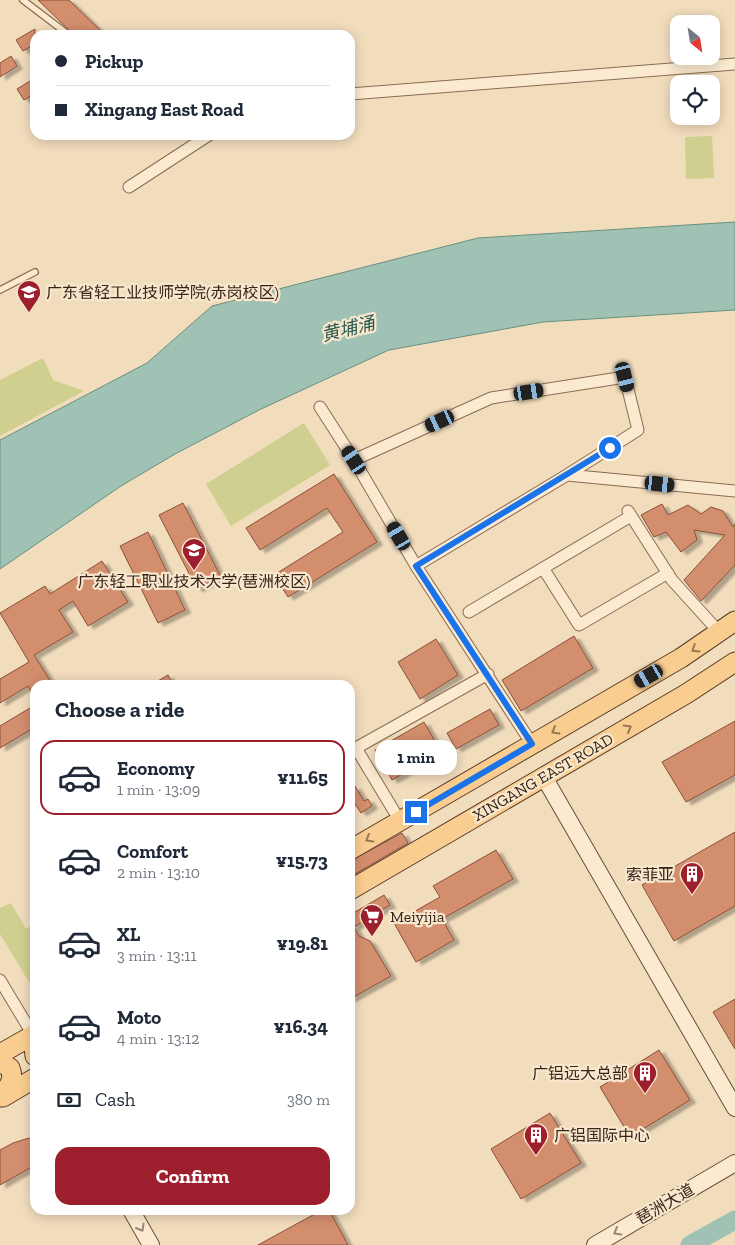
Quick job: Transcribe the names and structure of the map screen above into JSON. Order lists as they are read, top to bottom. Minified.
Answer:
{"streets":{"main road":["XINGANG EAST ROAD"],"street":["琶洲大道"]},"one_way":["琶洲大道"],"water":["黄埔涌"],"places":{"school or university":["广东省轻工业技师学院(赤岗校区)","广东轻工职业技术大学(琶洲校区)"],"building":["索菲亚","广铝远大总部","广铝国际中心"],"supermarket":["Meiyijia"]},"north":"bottom right","page":{"banner":["Pickup","Xingang East Road"],"heading":"Choose a ride","bubble":"1 min","list":[{"name":"Economy","note":"1 min · 13:09","value":"¥11.65"},{"name":"Comfort","note":"2 min · 13:10","value":"¥15.73"},{"name":"XL","note":"3 min · 13:11","value":"¥19.81"},{"name":"Moto","note":"4 min · 13:12","value":"¥16.34"}],"pay":["Cash","380 m"],"buttons":"Confirm"}}
